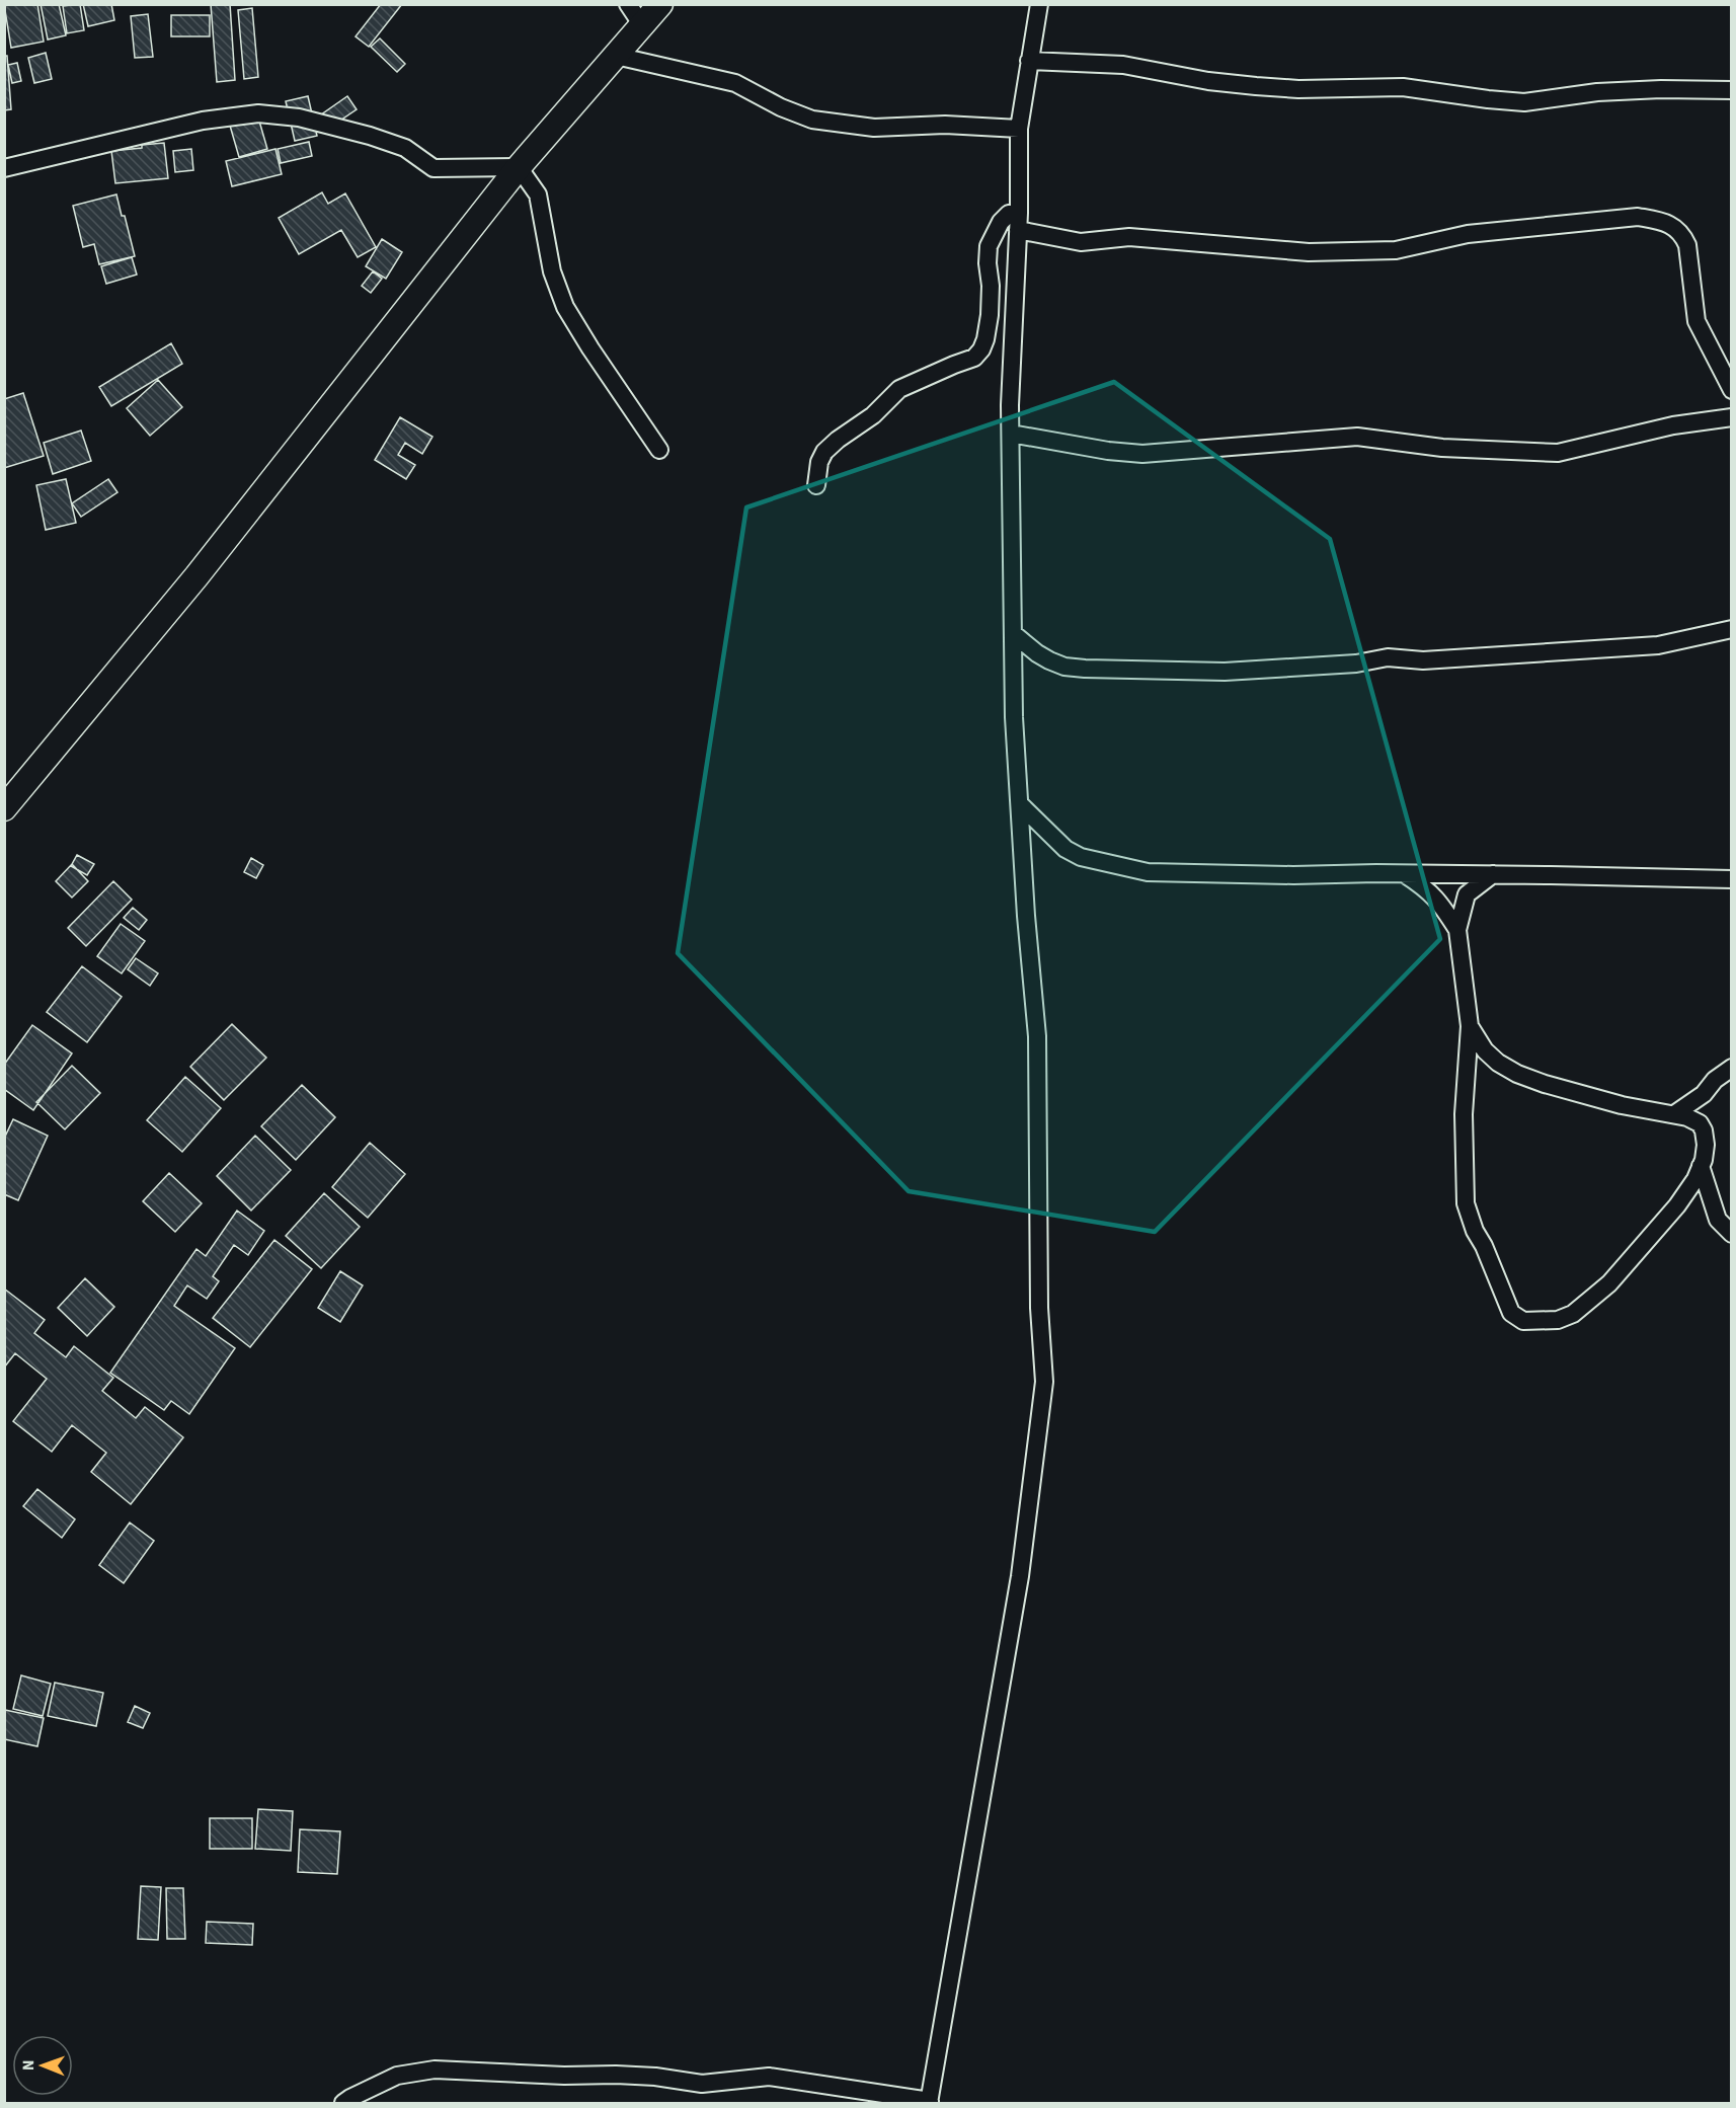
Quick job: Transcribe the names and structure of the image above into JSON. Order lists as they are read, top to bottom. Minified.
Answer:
{"north":"left"}
